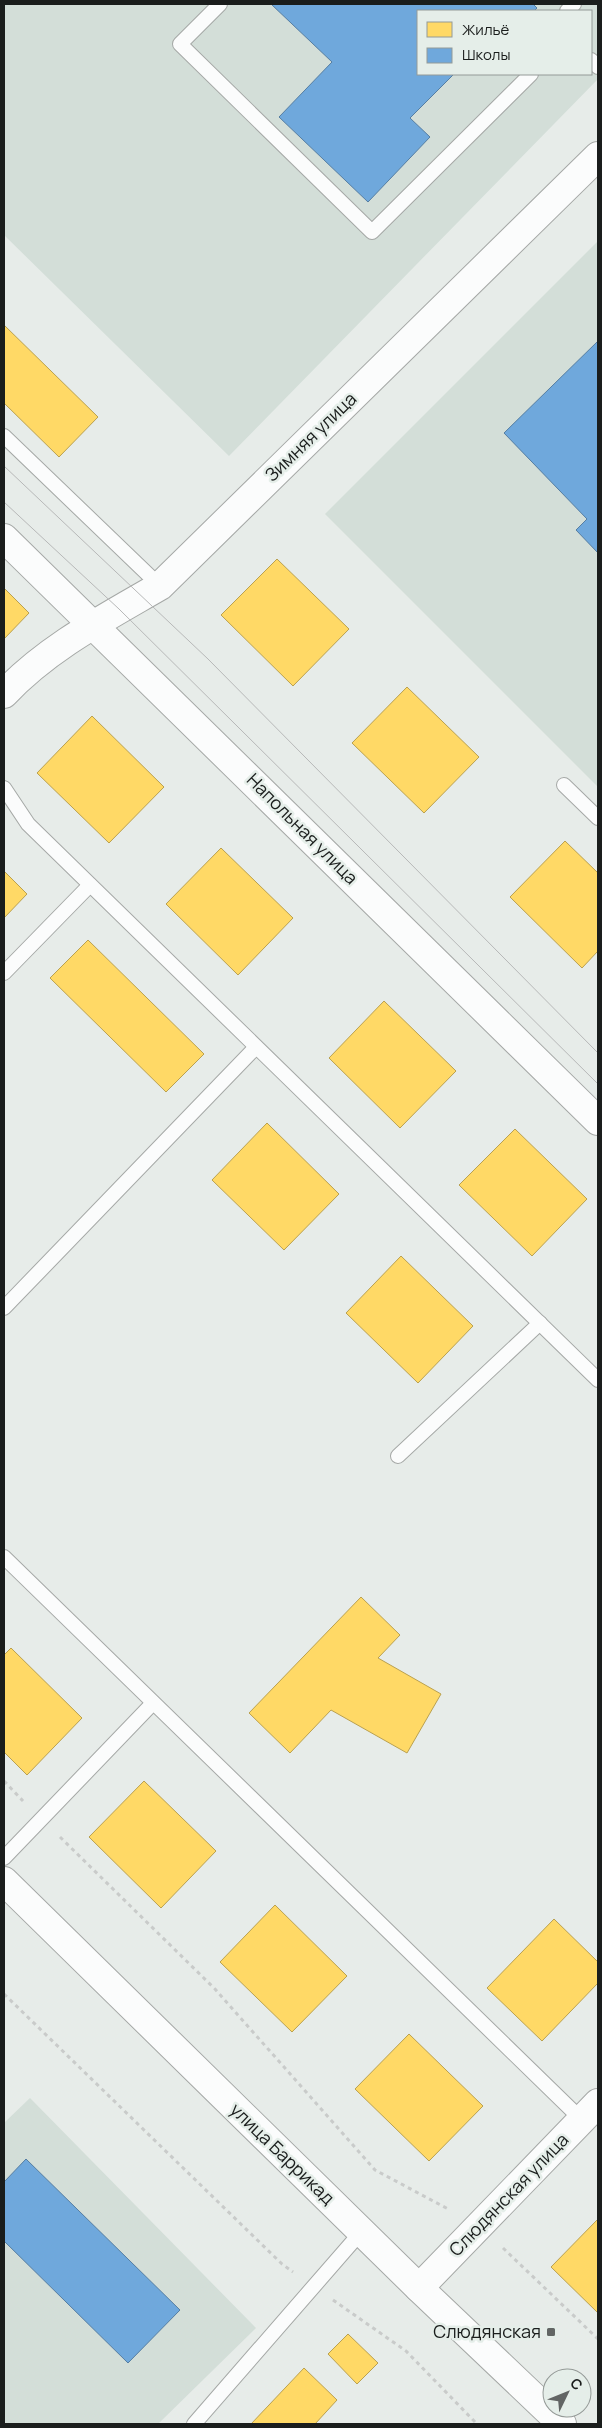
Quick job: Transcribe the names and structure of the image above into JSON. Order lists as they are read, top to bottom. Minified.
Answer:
{"streets":{"street":["Зимняя улица","Напольная улица","улица Баррикад","Слюдянская улица"]},"crossings":[["Зимняя улица","Напольная улица"],["улица Баррикад","Слюдянская улица"]],"places":{"transit":["Слюдянская"]},"legend":["Жильё","Школы"],"north":"top right"}
